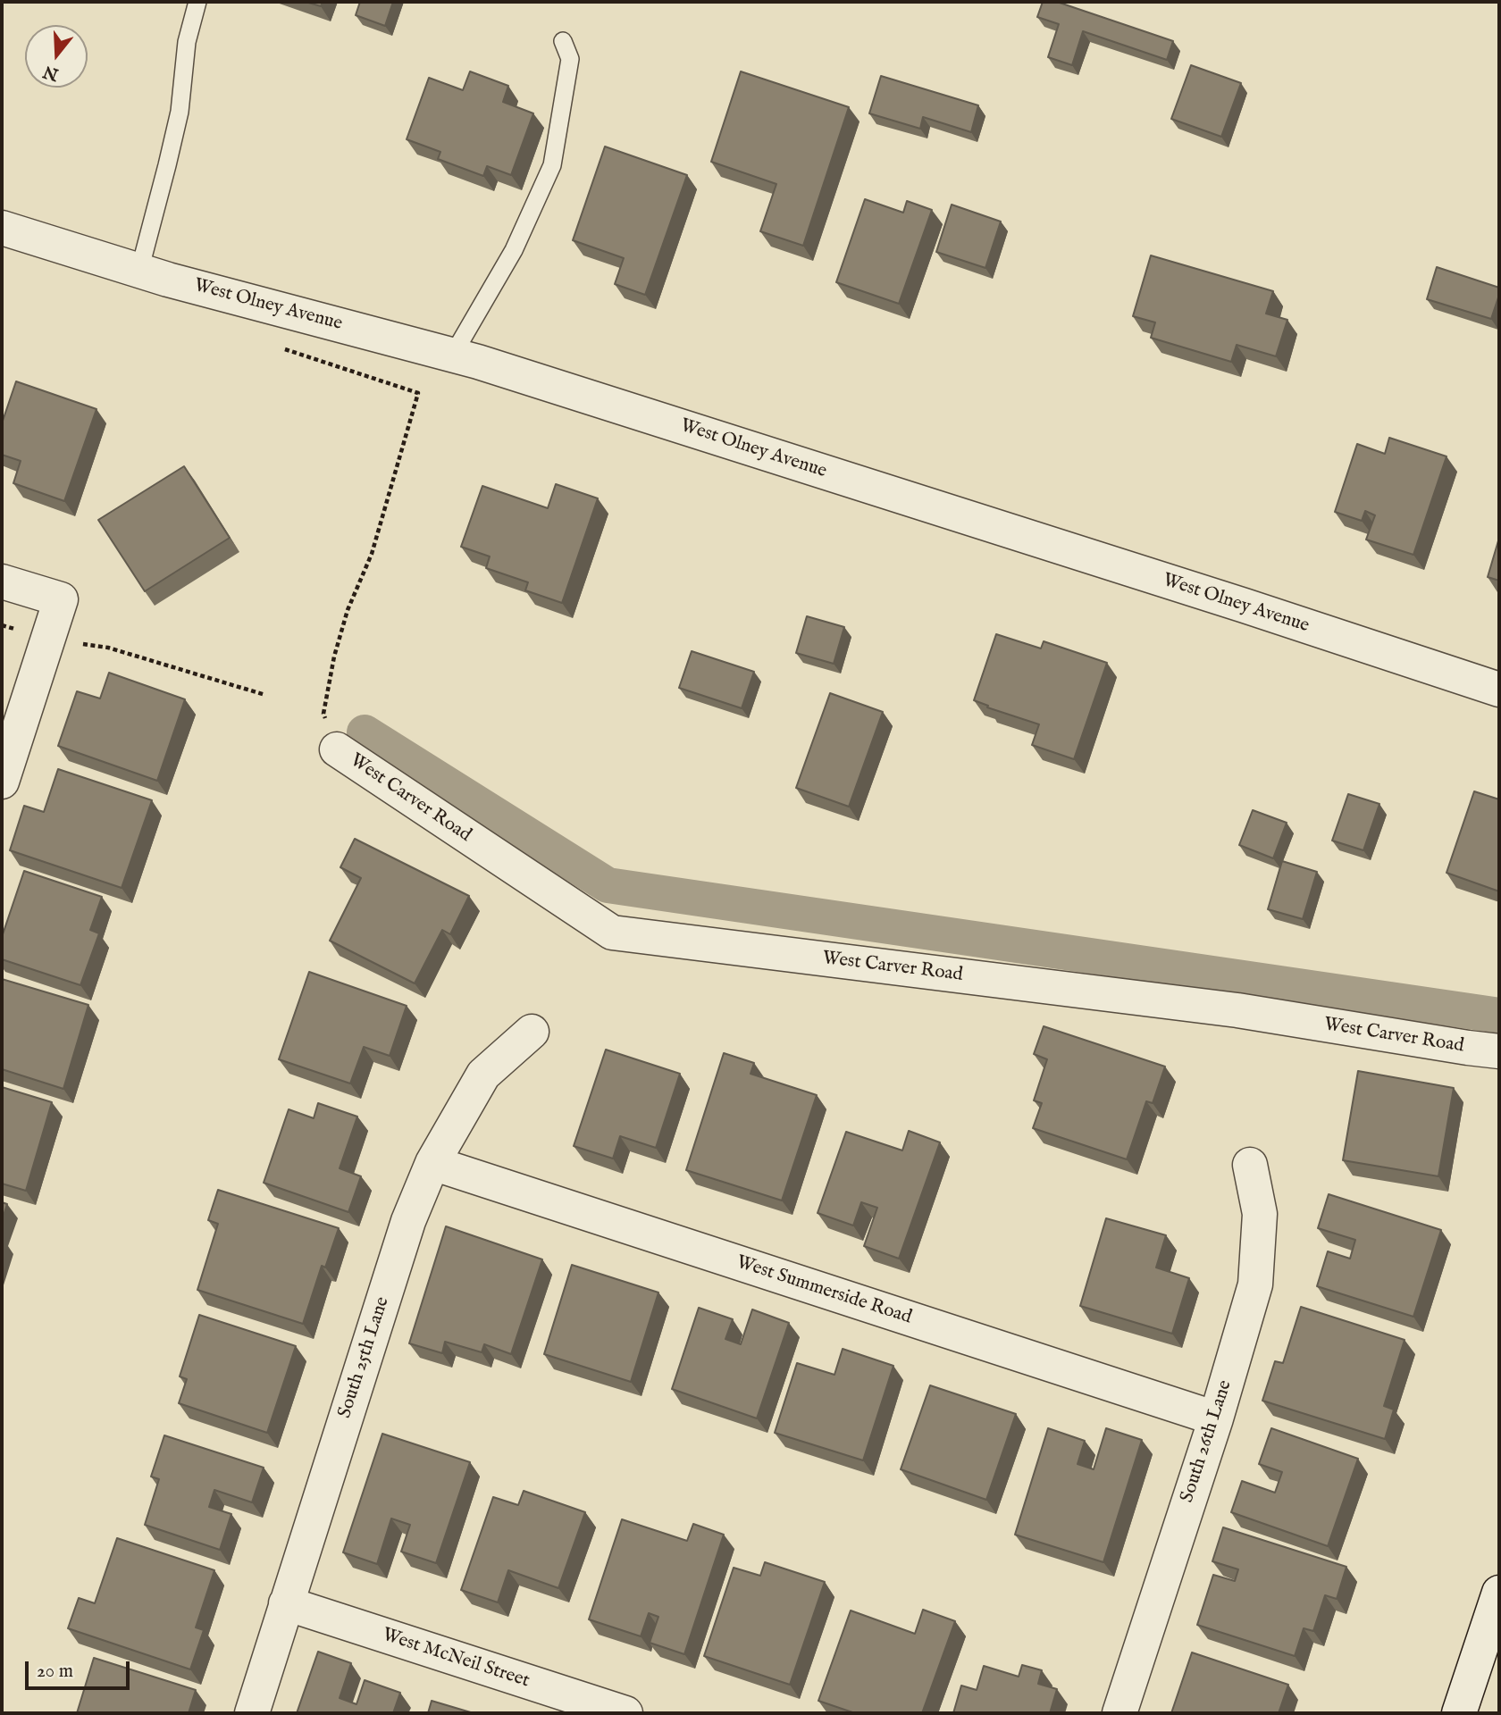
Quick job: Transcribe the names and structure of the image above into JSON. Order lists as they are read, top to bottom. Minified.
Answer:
{"streets":{"street":["West Olney Avenue","West Carver Road","West Summerside Road","South 25th Lane","South 26th Lane","West McNeil Street"]},"crossings":[["West Summerside Road","South 25th Lane"],["West Summerside Road","South 26th Lane"],["South 25th Lane","West McNeil Street"]],"scale_bar":"20 m","north":"bottom"}
